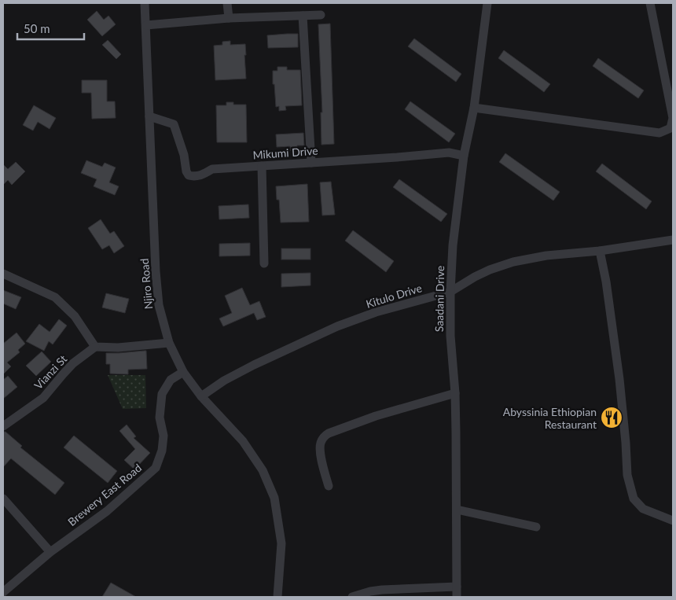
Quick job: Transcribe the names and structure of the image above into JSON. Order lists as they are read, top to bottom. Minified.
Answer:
{"streets":{"street":["Mikumi Drive","Njiro Road","Kitulo Drive","Saadani Drive","Vianzi St","Brewery East Road"]},"crossings":[["Mikumi Drive","Njiro Road"],["Mikumi Drive","Saadani Drive"],["Njiro Road","Kitulo Drive"],["Njiro Road","Brewery East Road"],["Kitulo Drive","Saadani Drive"]],"places":{"restaurant":["Abyssinia Ethiopian Restaurant"]},"scale_bar":"50 m"}
